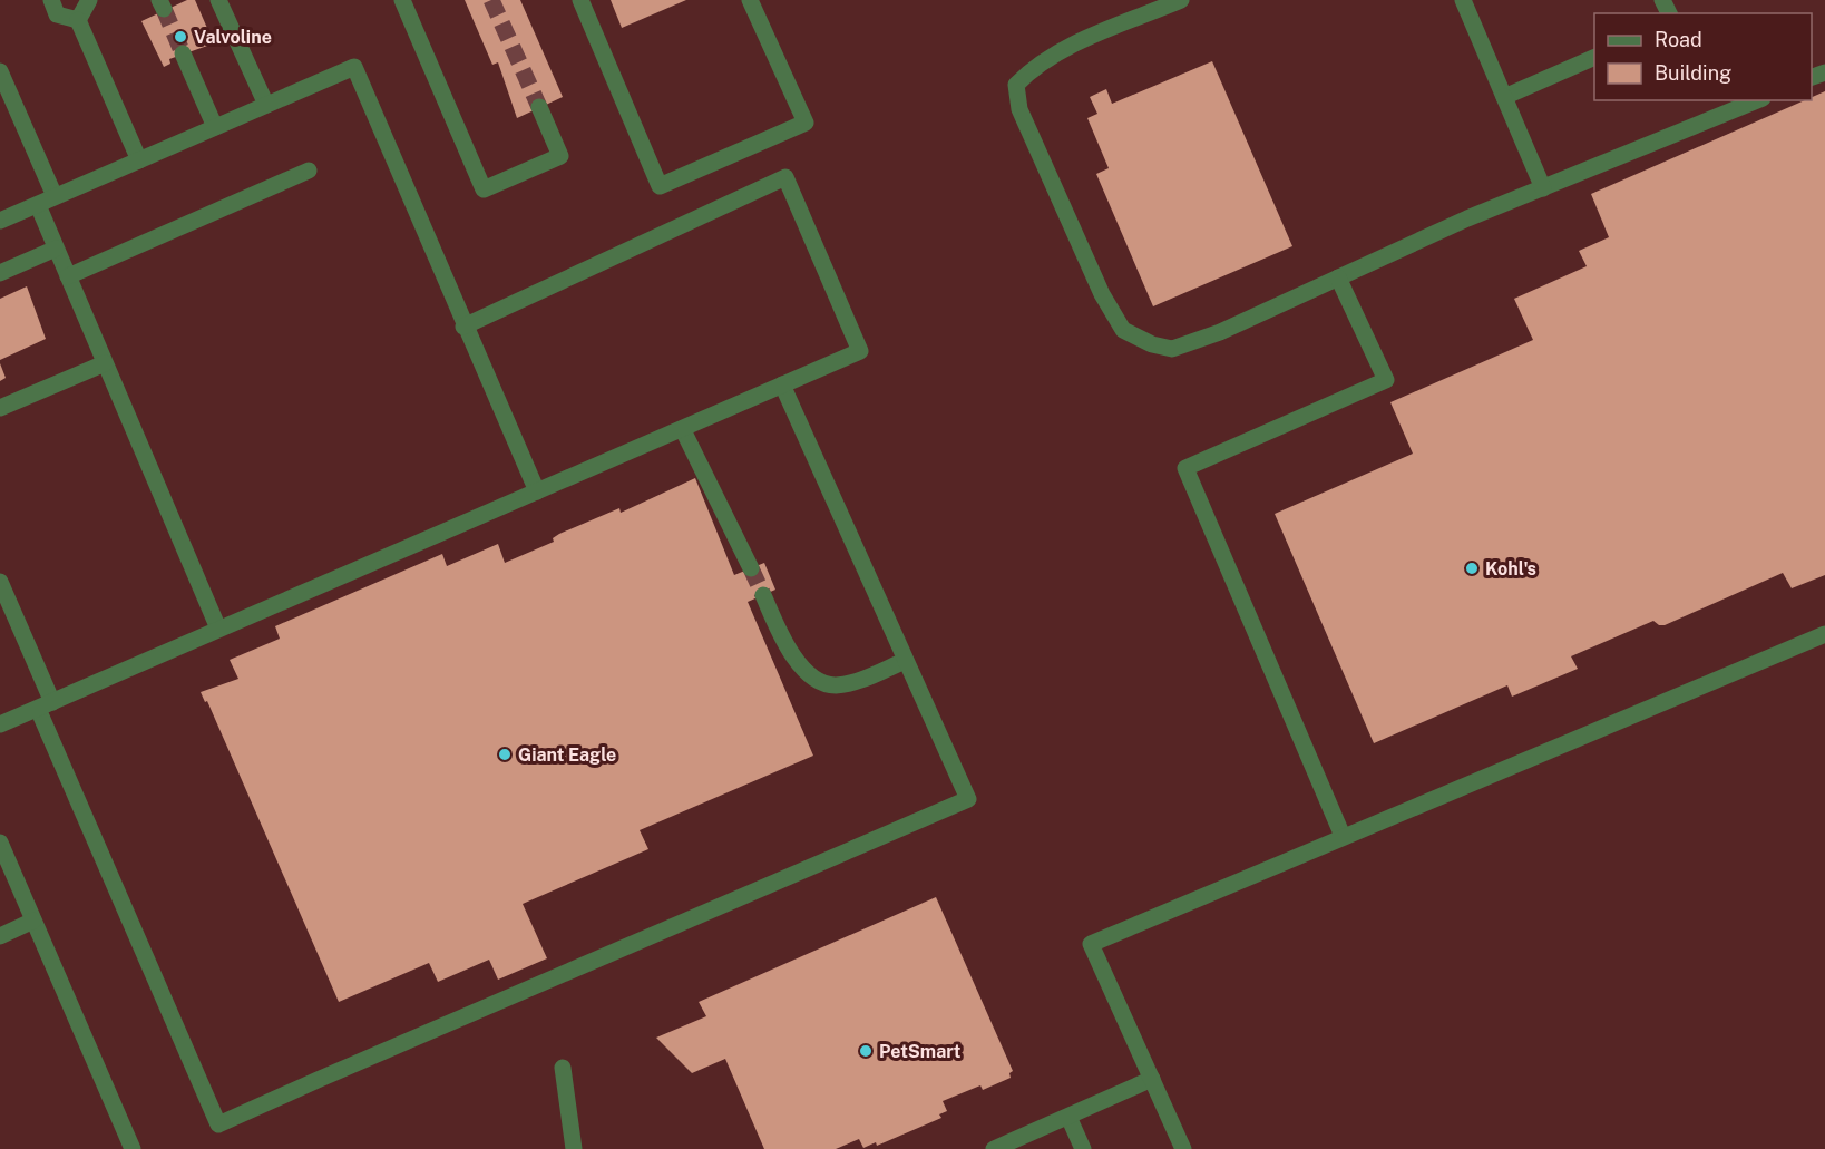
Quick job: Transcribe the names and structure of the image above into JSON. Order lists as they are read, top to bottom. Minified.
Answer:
{"places":["Valvoline","Kohl's","Giant Eagle","PetSmart"],"legend":["Road","Building"]}
